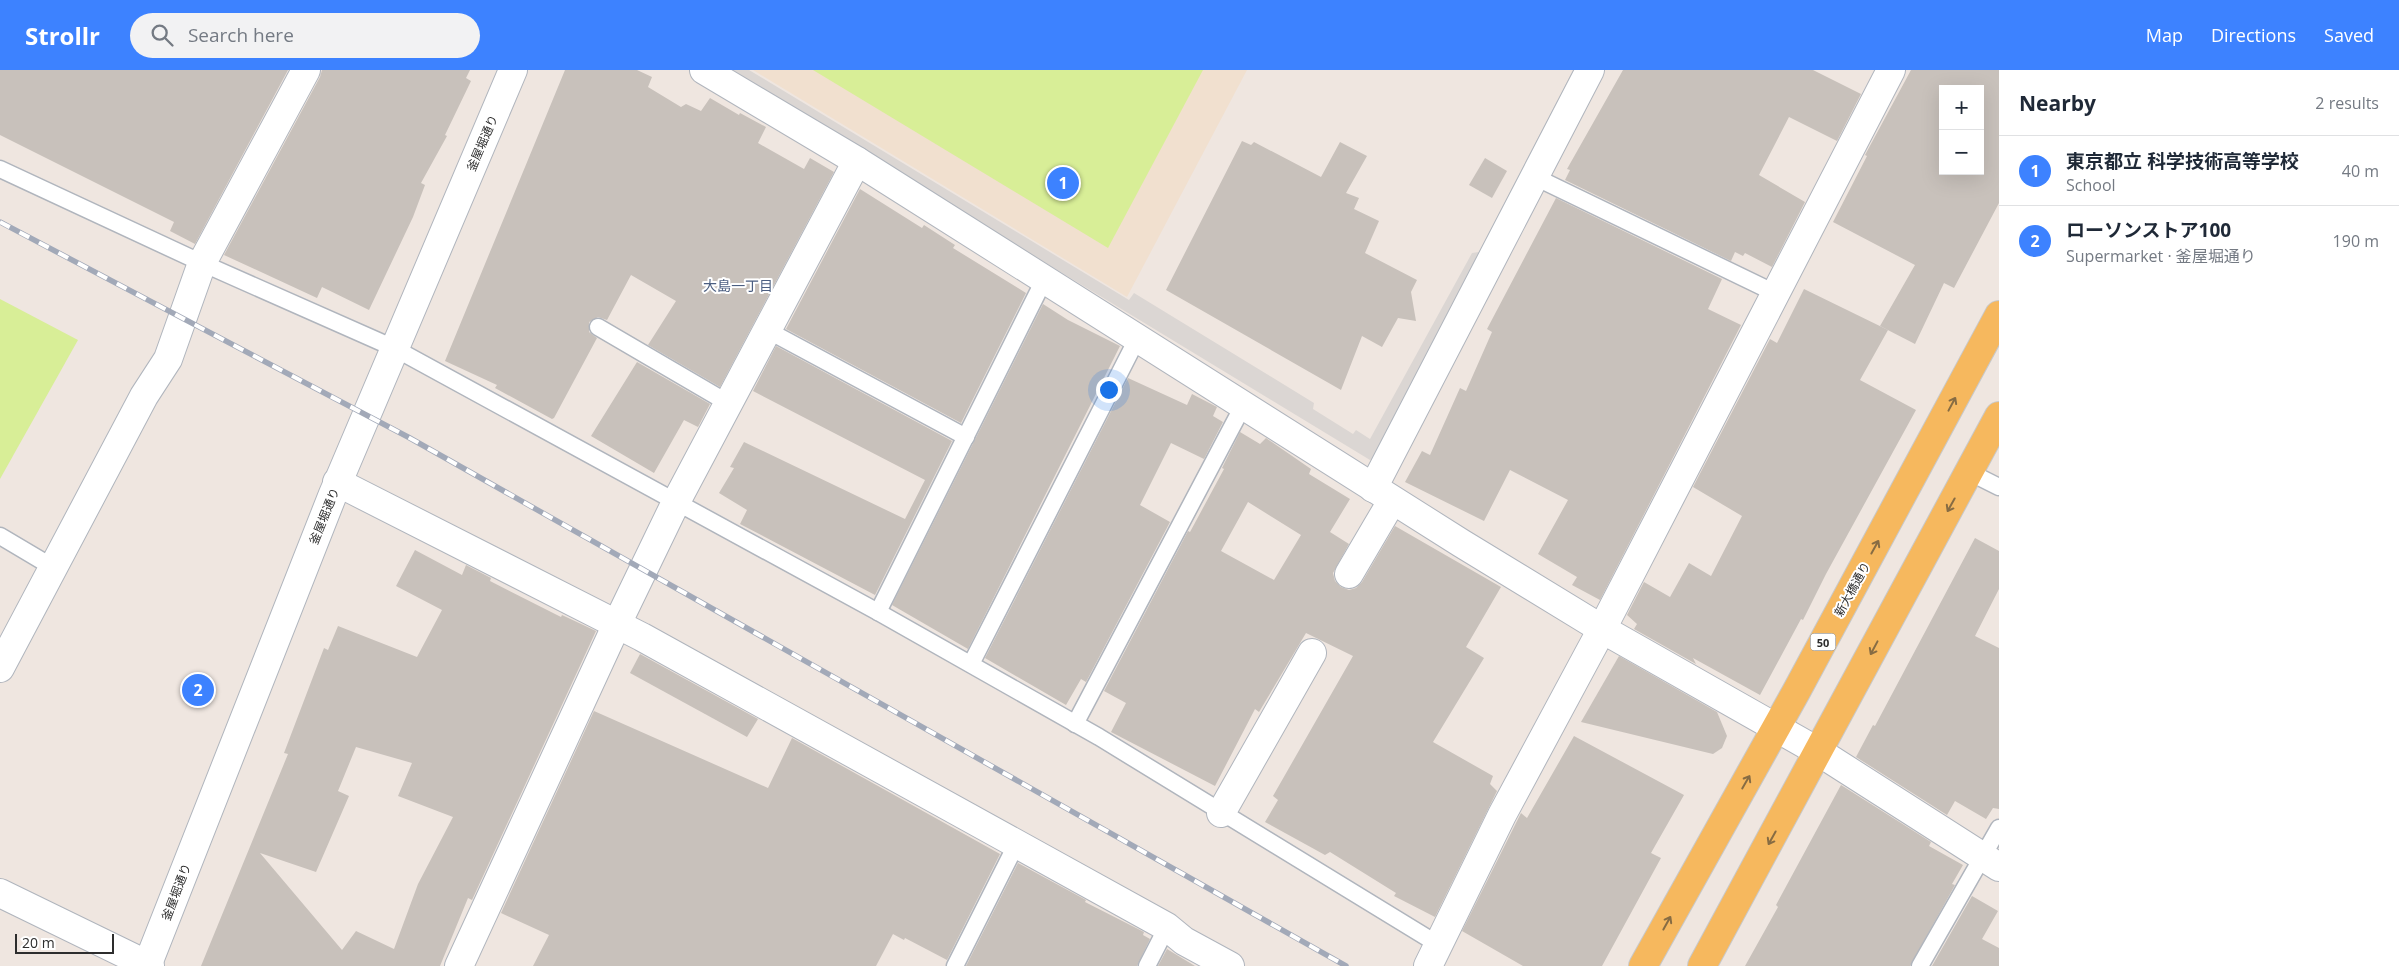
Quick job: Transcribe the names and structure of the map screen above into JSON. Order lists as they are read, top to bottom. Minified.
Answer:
{"streets":{"main road":["新大橋通り","50"],"street":["釜屋堀通り"]},"districts":["大島一丁目"],"scale_bar":"20 m","page":{"header":"Strollr","search":"Search here","nav":["Map","Directions","Saved"],"heading":["Nearby","2 results"],"map_buttons":["+","−"],"list":[{"mark":"1","name":"東京都立 科学技術高等学校","note":"School","value":"40 m"},{"mark":"2","name":"ローソンストア100","note":"Supermarket · 釜屋堀通り","value":"190 m"}],"pins":["1","2"],"scale":"20 m"}}
